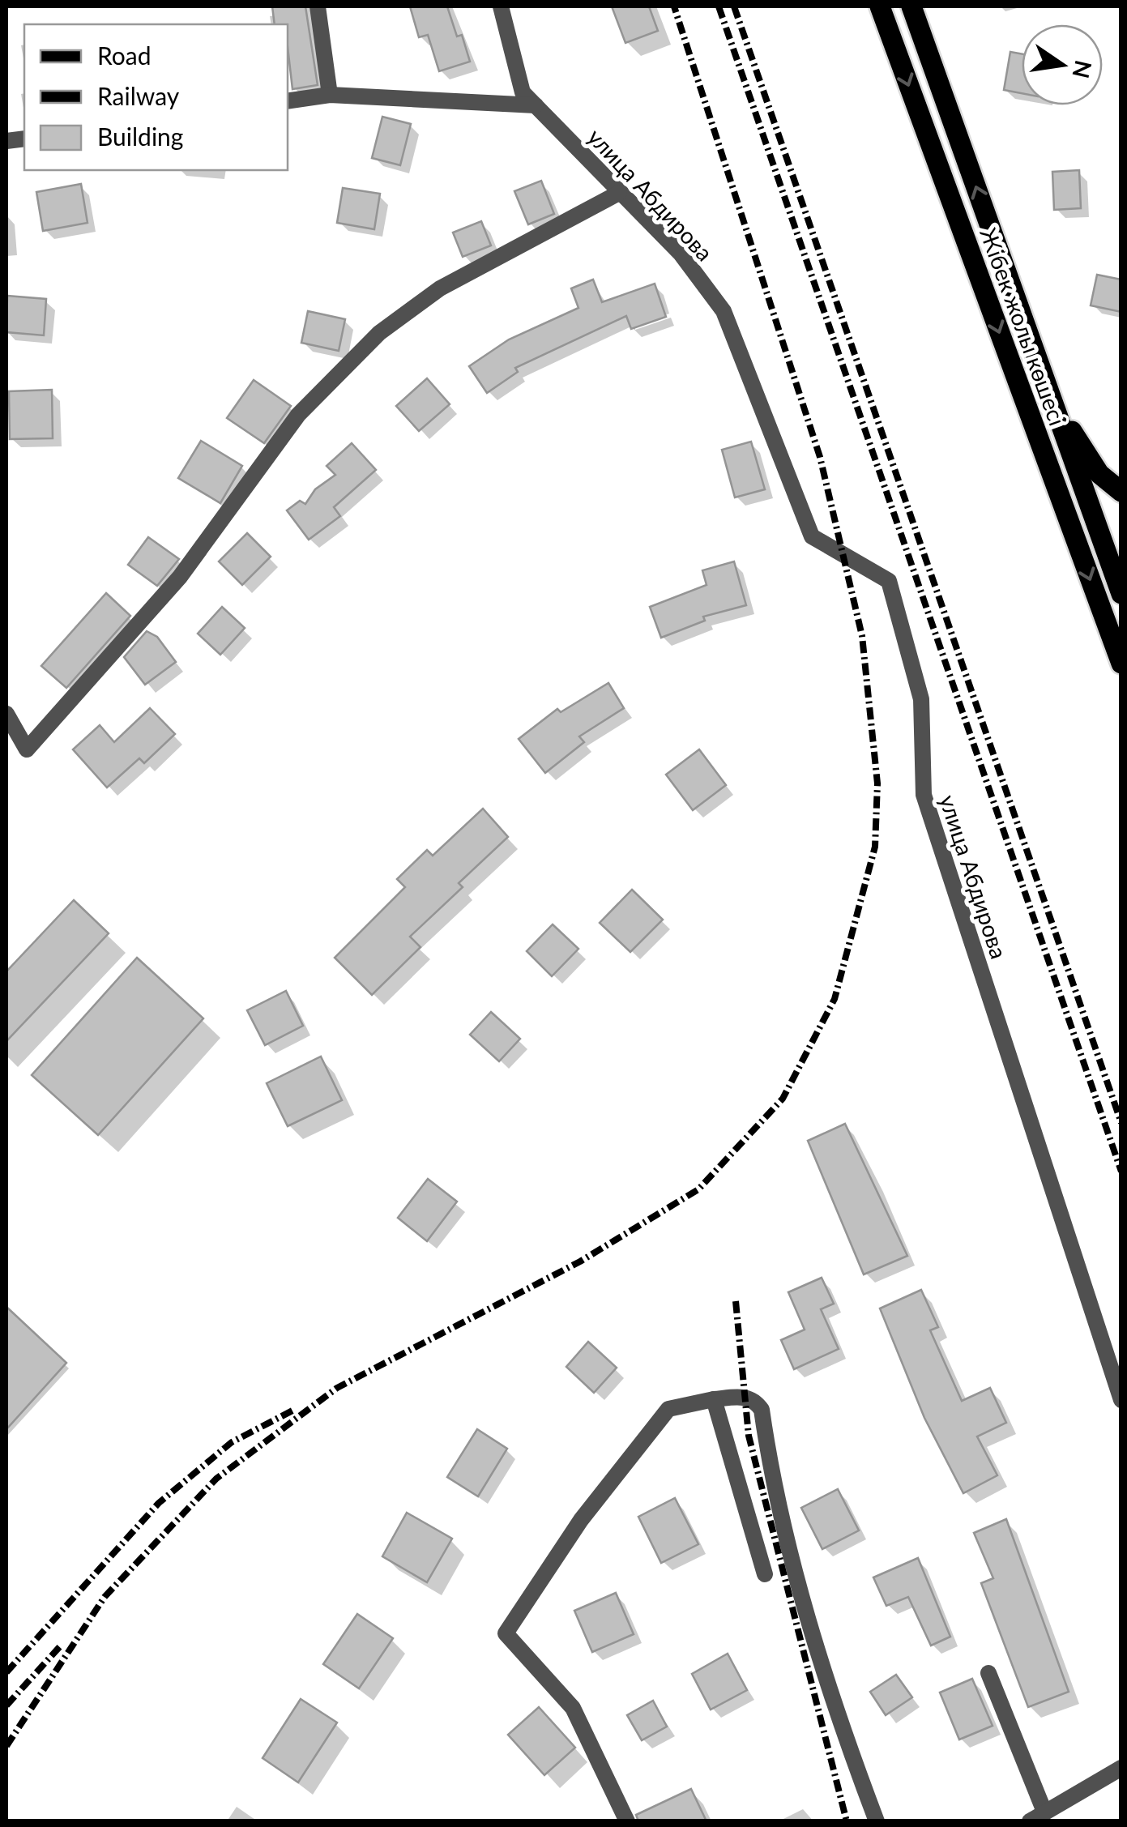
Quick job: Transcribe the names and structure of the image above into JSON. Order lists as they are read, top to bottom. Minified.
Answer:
{"streets":{"main road":["Жібек жолы көшесі"],"street":["улица Абдирова"]},"legend":["Road","Railway","Building"],"north":"right"}
